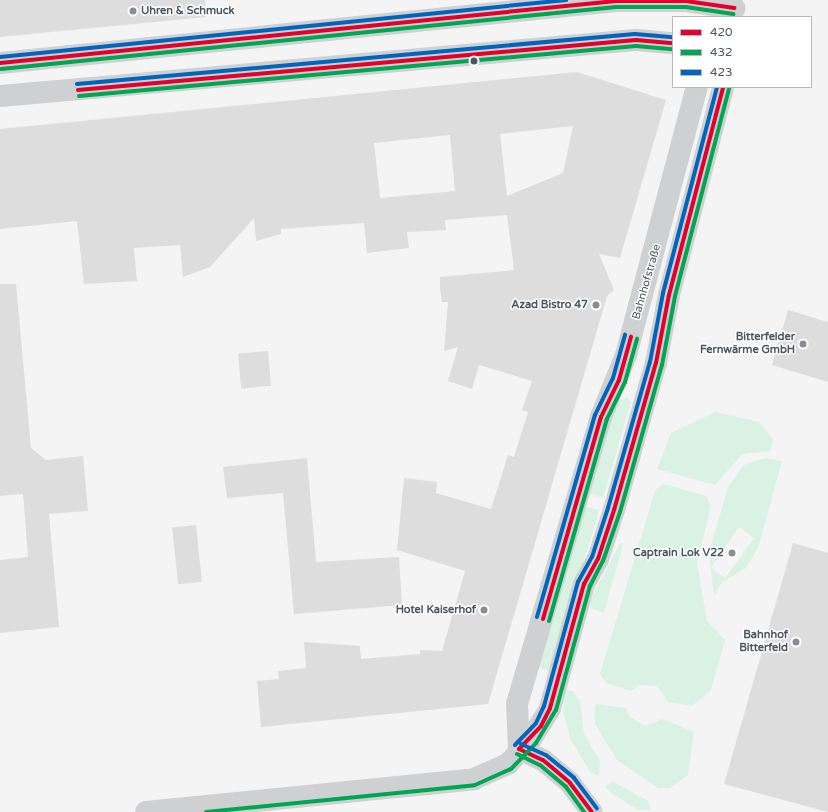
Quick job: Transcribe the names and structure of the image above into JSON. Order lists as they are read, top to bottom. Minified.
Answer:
{"streets":{"street":["Bahnhofstraße"]},"places":["Uhren & Schmuck","Azad Bistro 47","Bitterfelder Fernwärme GmbH","Captrain Lok V22","Hotel Kaiserhof","Bahnhof Bitterfeld"],"lines":["transit line 423","transit line 420","transit line 432"],"legend":["420","432","423"]}
